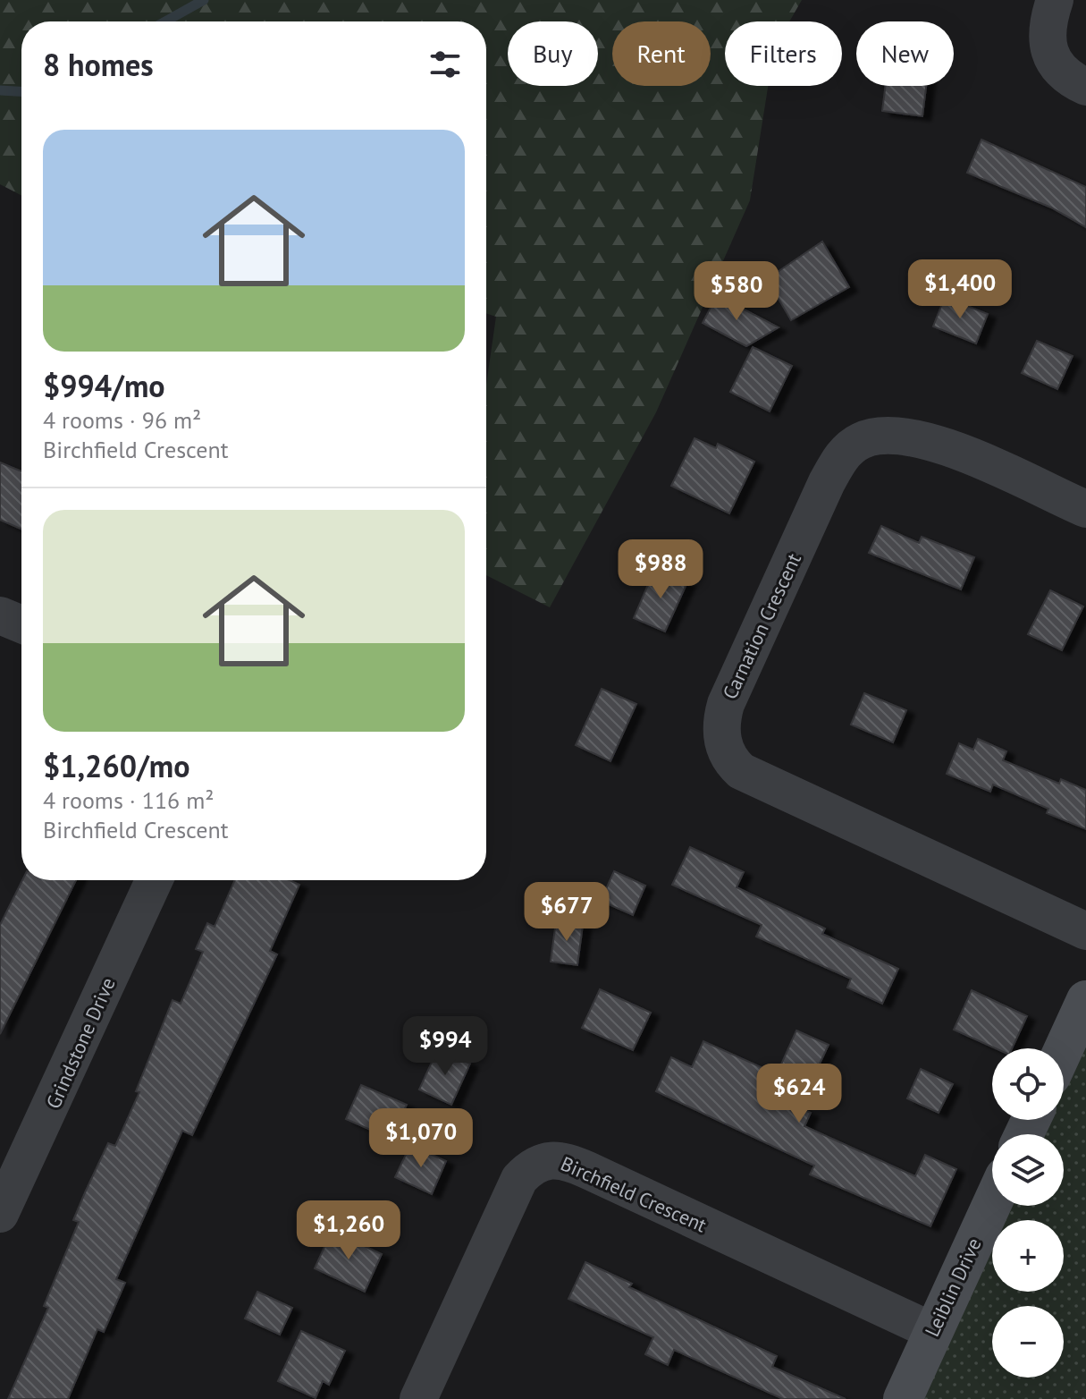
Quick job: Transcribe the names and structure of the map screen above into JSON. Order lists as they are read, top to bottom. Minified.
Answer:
{"streets":{"street":["Carnation Crescent","Grindstone Drive","Birchfield Crescent","Leiblin Drive"]},"crossings":[["Birchfield Crescent","Leiblin Drive"]],"page":{"chip":["Buy","Rent","Filters","New"],"heading":"8 homes","list":[{"name":"$994/mo","note":"4 rooms · 96 m² · Birchfield Crescent"},{"name":"$1,260/mo","note":"4 rooms · 116 m² · Birchfield Crescent"}],"price":["$1,400","$580","$988","$677","$994","$624","$1,070","$1,260"],"map_buttons":["+","−"]}}
